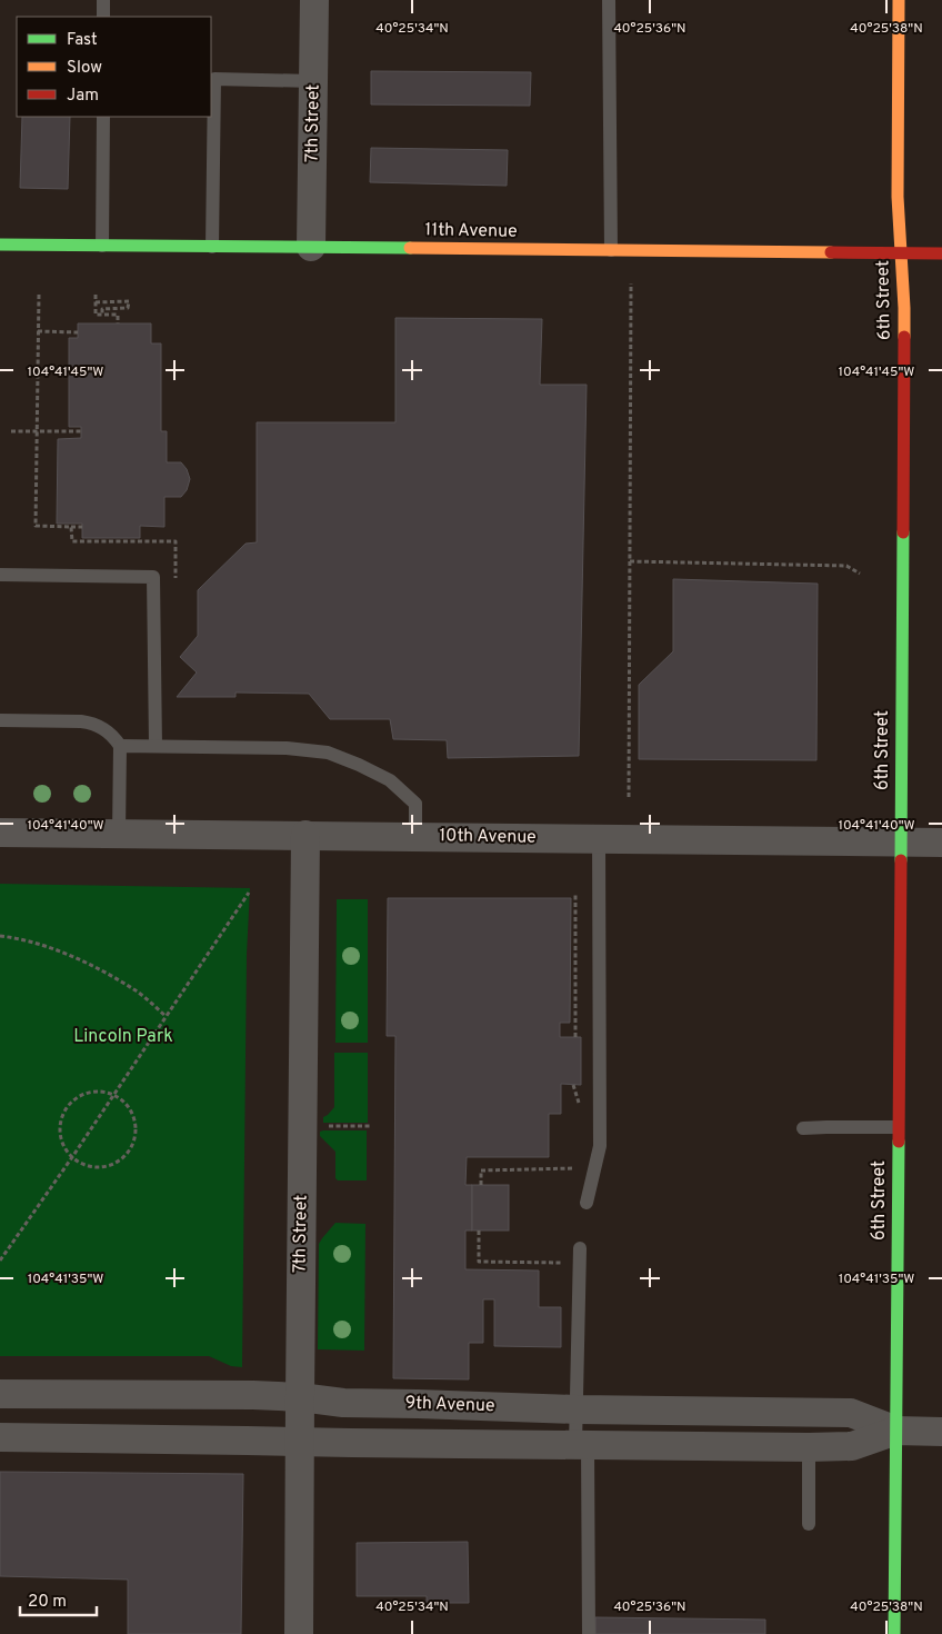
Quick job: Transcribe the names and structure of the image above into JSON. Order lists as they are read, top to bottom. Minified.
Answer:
{"streets":{"street":["7th Street","11th Avenue","6th Street","10th Avenue","9th Avenue"]},"crossings":[["7th Street","11th Avenue"],["7th Street","10th Avenue"],["7th Street","9th Avenue"],["11th Avenue","6th Street"],["6th Street","10th Avenue"],["6th Street","9th Avenue"]],"parks":["Lincoln Park"],"legend":["Fast","Slow","Jam"],"scale_bar":"20 m","coordinates":["40°25'34\"N","40°25'36\"N","40°25'38\"N","104°41'45\"W","104°41'40\"W","104°41'35\"W"]}
